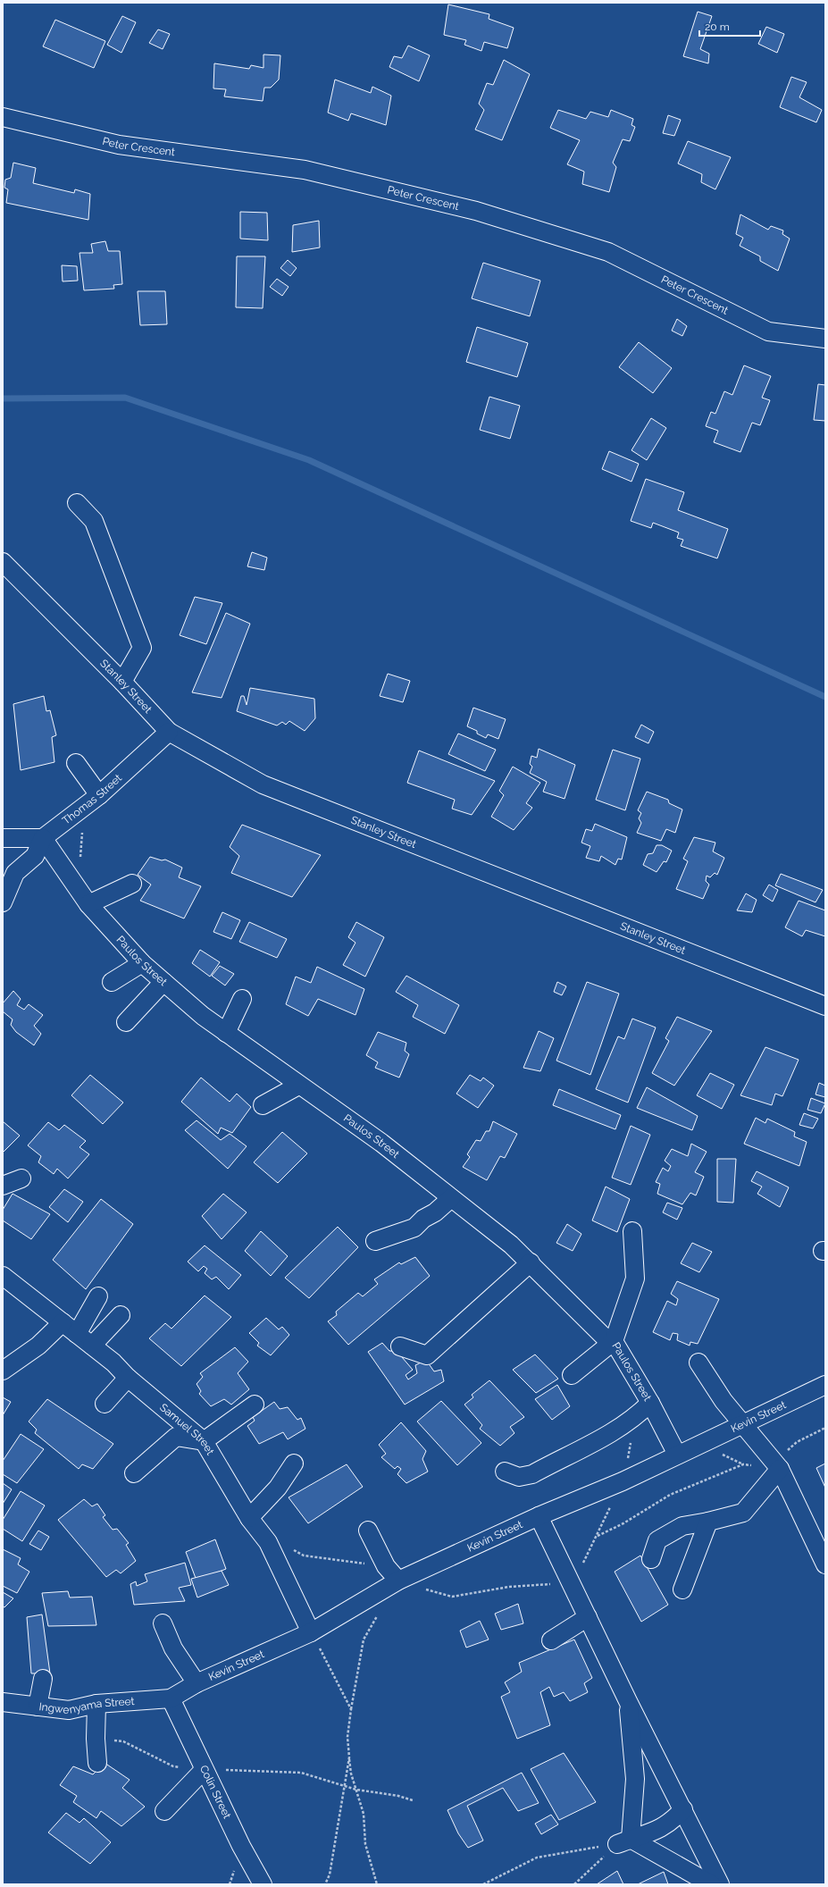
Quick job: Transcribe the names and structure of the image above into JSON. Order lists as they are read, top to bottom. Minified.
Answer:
{"streets":{"street":["Peter Crescent","Stanley Street","Thomas Street","Paulos Street","Kevin Street","Samuel Street","Ingwenyama Street","Colin Street"]},"crossings":[["Stanley Street","Thomas Street"],["Thomas Street","Paulos Street"],["Paulos Street","Kevin Street"],["Kevin Street","Samuel Street"],["Kevin Street","Ingwenyama Street"],["Kevin Street","Colin Street"],["Ingwenyama Street","Colin Street"]],"scale_bar":"20 m"}
